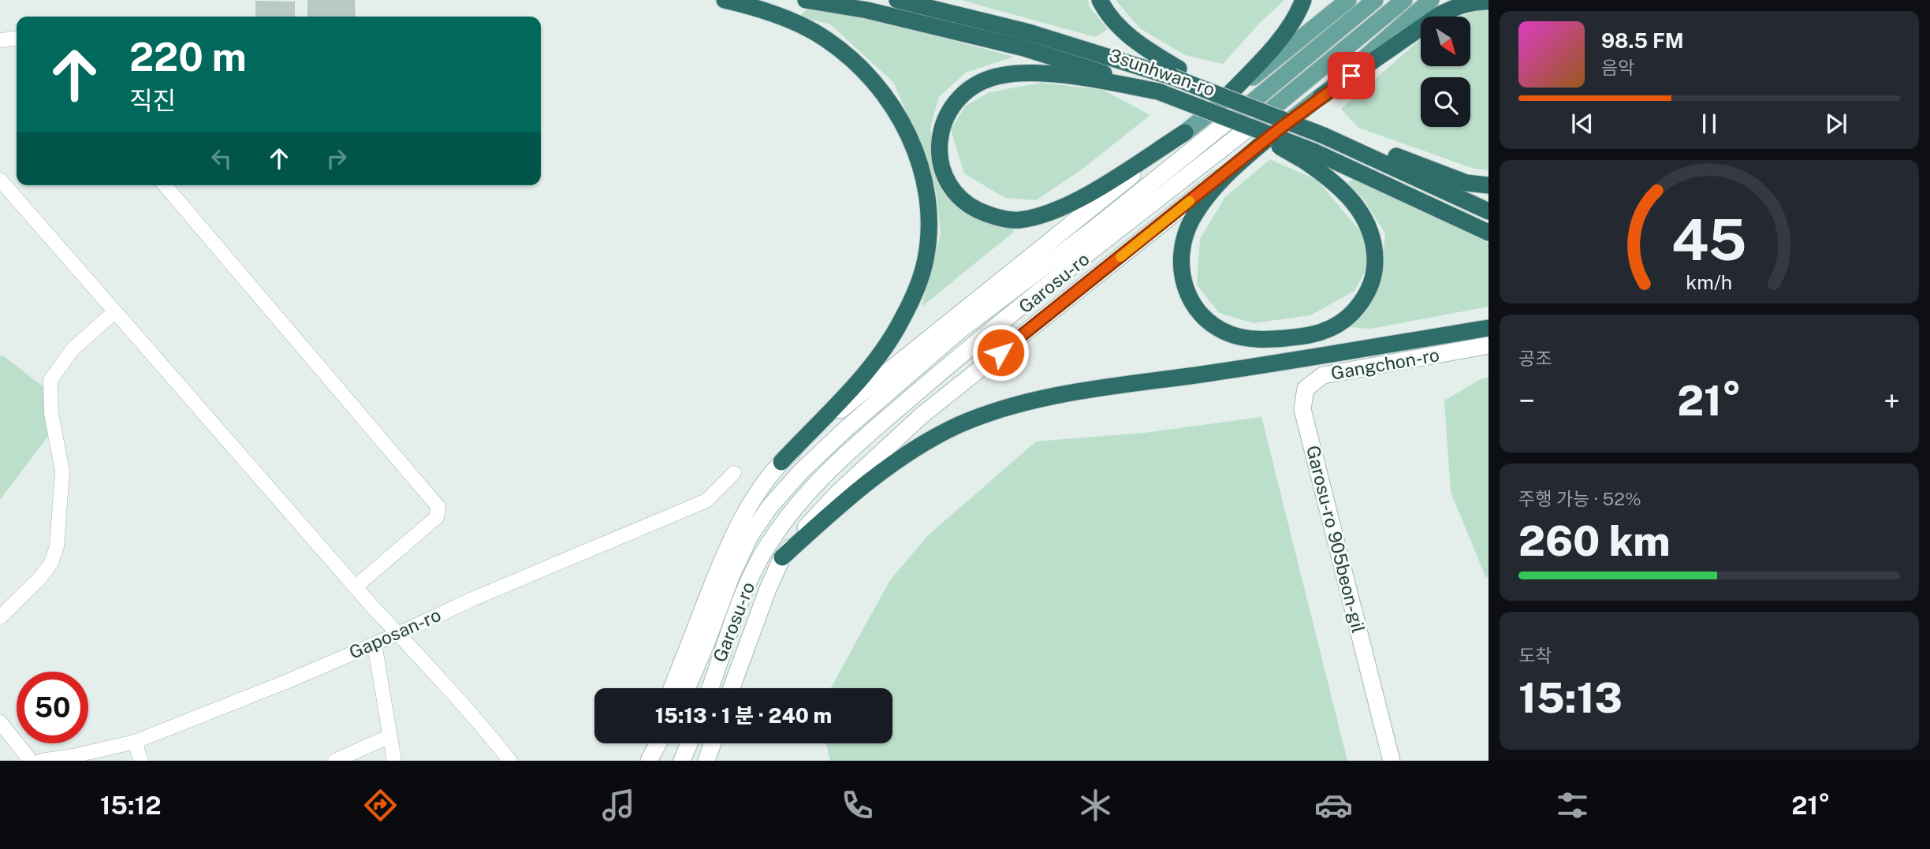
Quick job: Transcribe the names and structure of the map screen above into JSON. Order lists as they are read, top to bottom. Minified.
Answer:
{"streets":{"highway":["3sunhwan-ro"],"main road":["Garosu-ro","Gangchon-ro","Garosu-ro 905beon-gil"],"street":["Gaposan-ro"]},"crossings":[["3sunhwan-ro","Garosu-ro"],["Gangchon-ro","Garosu-ro 905beon-gil"]],"north":"bottom right","page":{"turn":["220 m","직진"],"song":["98.5 FM","음악"],"tile":["공조",["주행 가능 · 52%","260 km"],["도착","15:13"]],"heat":["−","21°","+"],"limit":"50","trip":"15:13 · 1 분 · 240 m","tabs":["15:12","21°"],"gauge":["45","km/h"]}}
